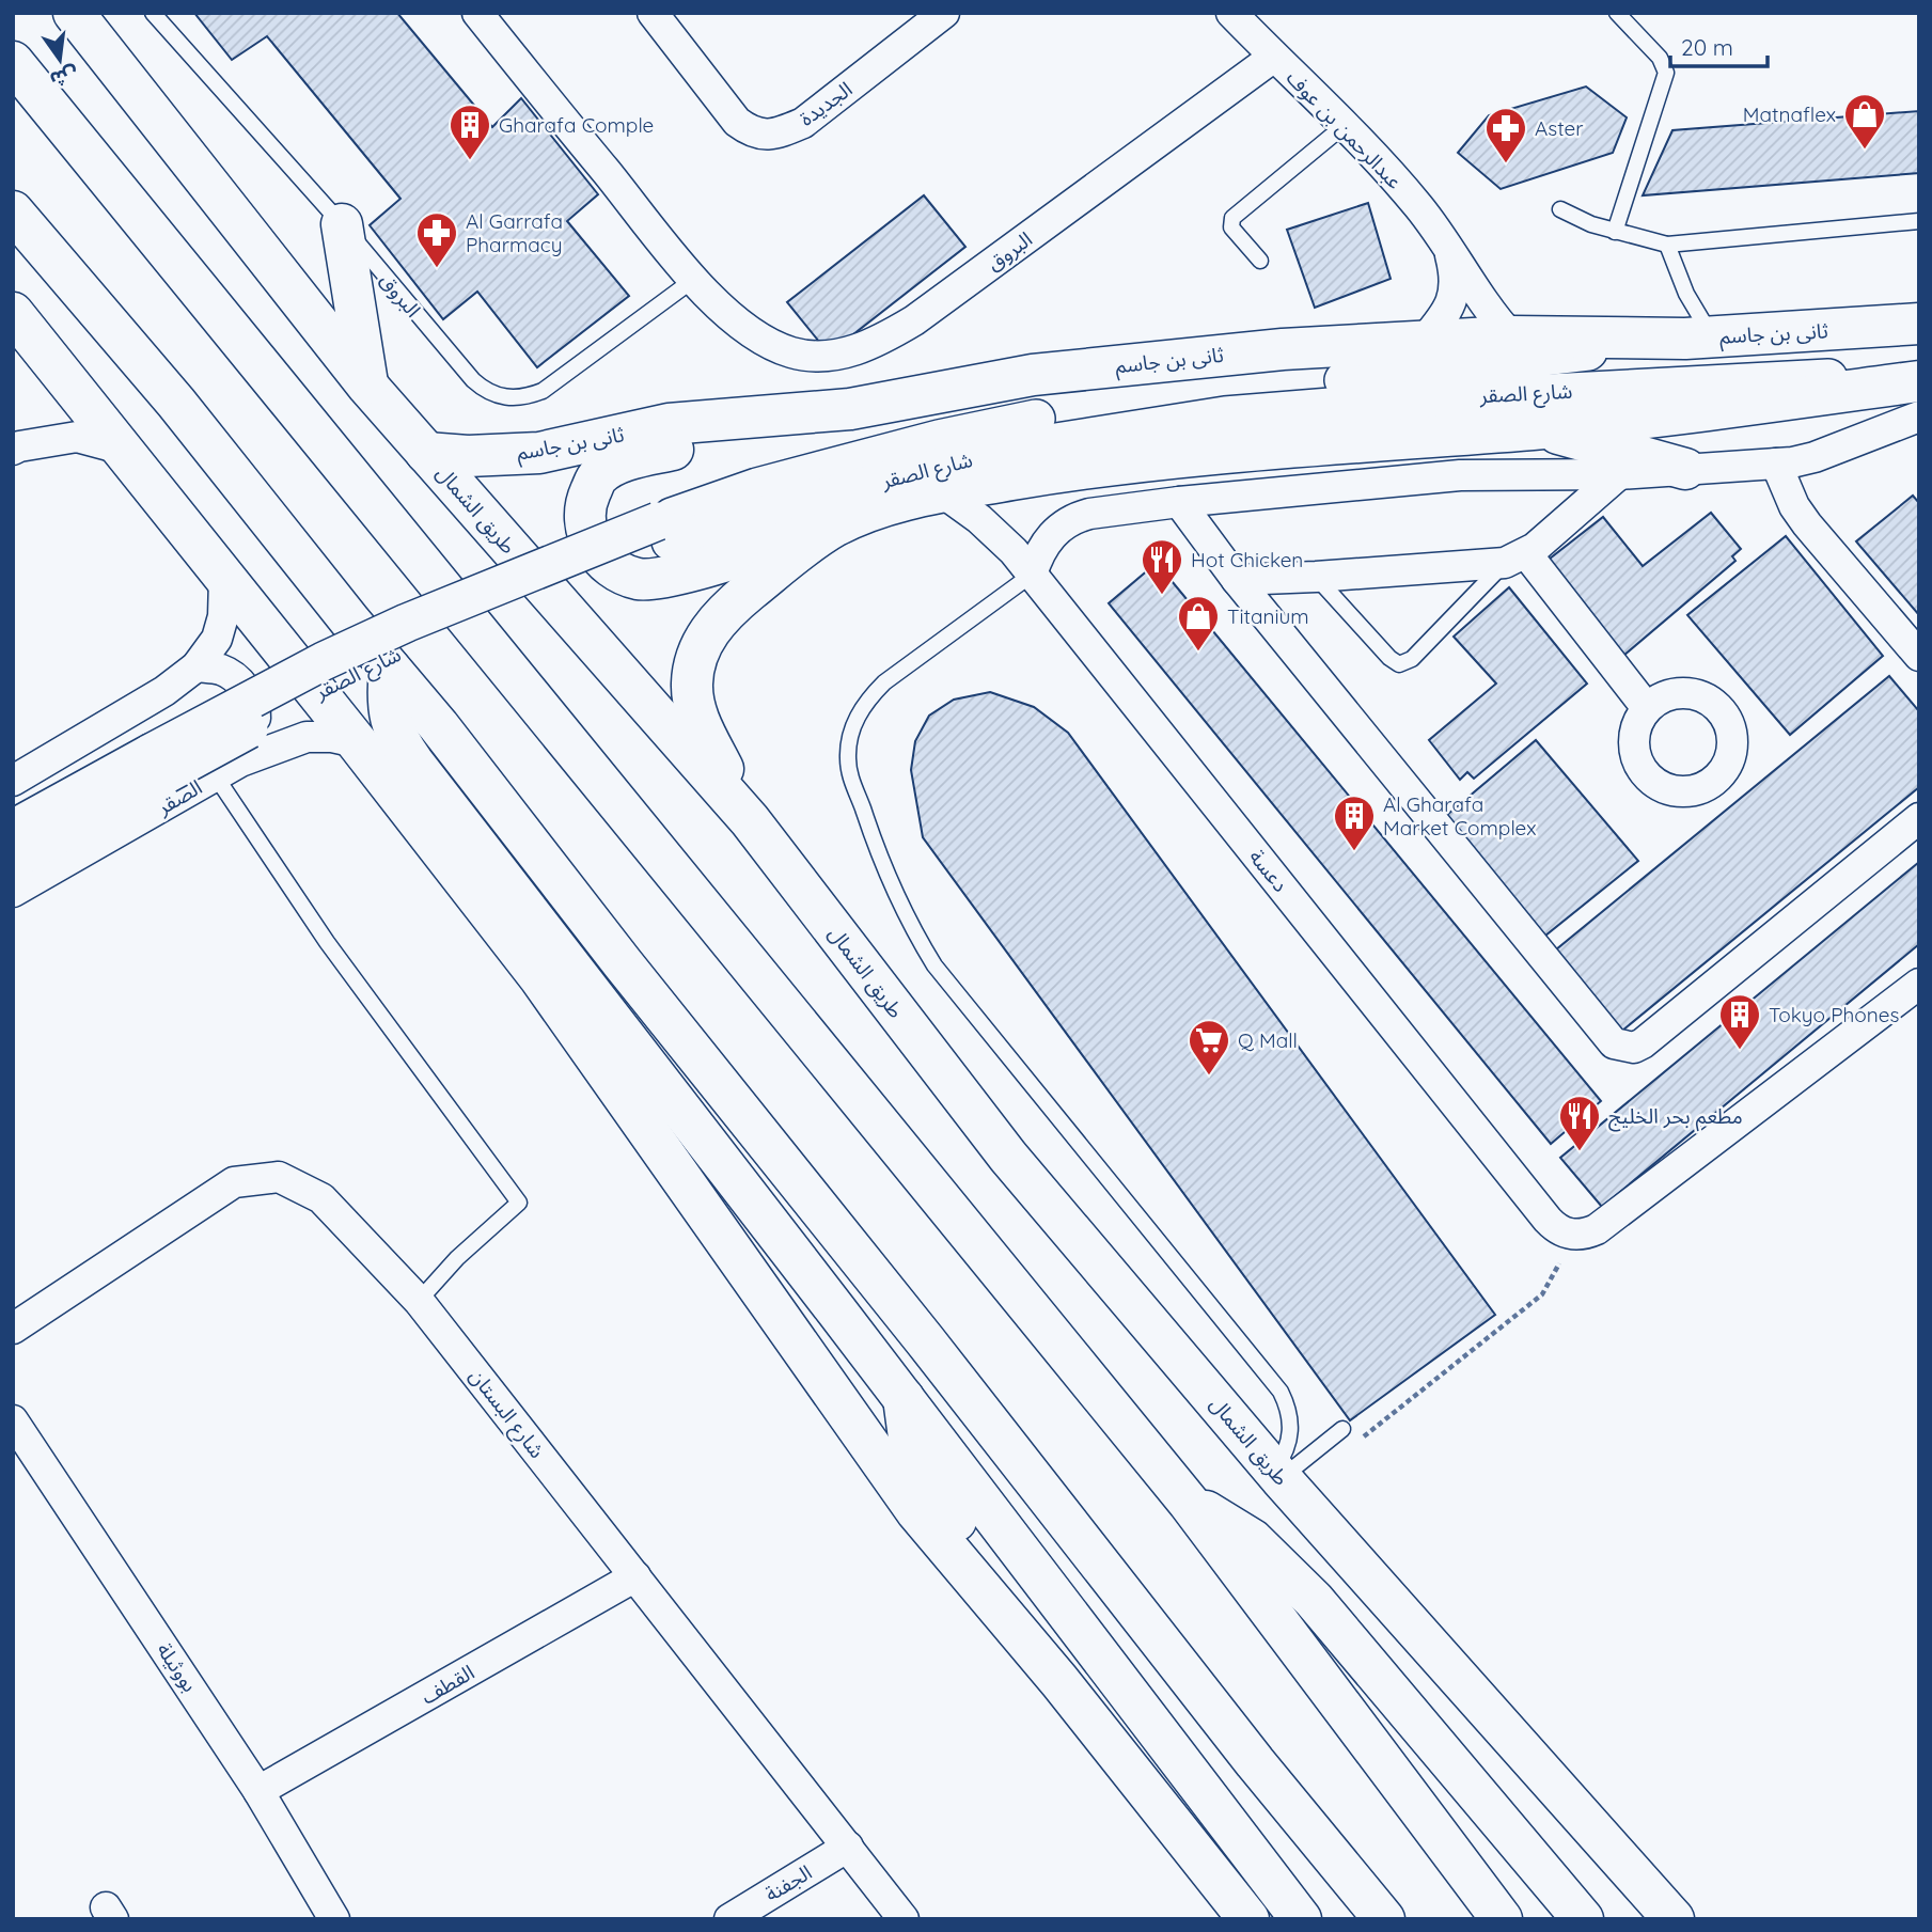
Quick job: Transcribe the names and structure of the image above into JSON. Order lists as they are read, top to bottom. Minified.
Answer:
{"streets":{"main road":["ثانى بن جاسم","طريق الشمال"],"street":["الجديدة","عبدالرحمن بن عوف","البروق","شارع الصقر","الصقر","دعسة","شارع البستان","بووثيلة","القطف","الجفنة"]},"crossings":[["عبدالرحمن بن عوف","البروق"],["عبدالرحمن بن عوف","ثانى بن جاسم"],["ثانى بن جاسم","شارع الصقر"],["ثانى بن جاسم","طريق الشمال"],["شارع البستان","القطف"],["شارع البستان","الجفنة"],["بووثيلة","القطف"]],"places":{"shop":["Matnaflex","Titanium"],"building":["Gharafa Comple","Al Gharafa Market Complex","Tokyo Phones"],"pharmacy":["Aster","Al Garrafa Pharmacy"],"restaurant":["Hot Chicken","مطعم بحر الخليج"],"supermarket":["Q Mall"]},"scale_bar":"20 m","north":"bottom"}
